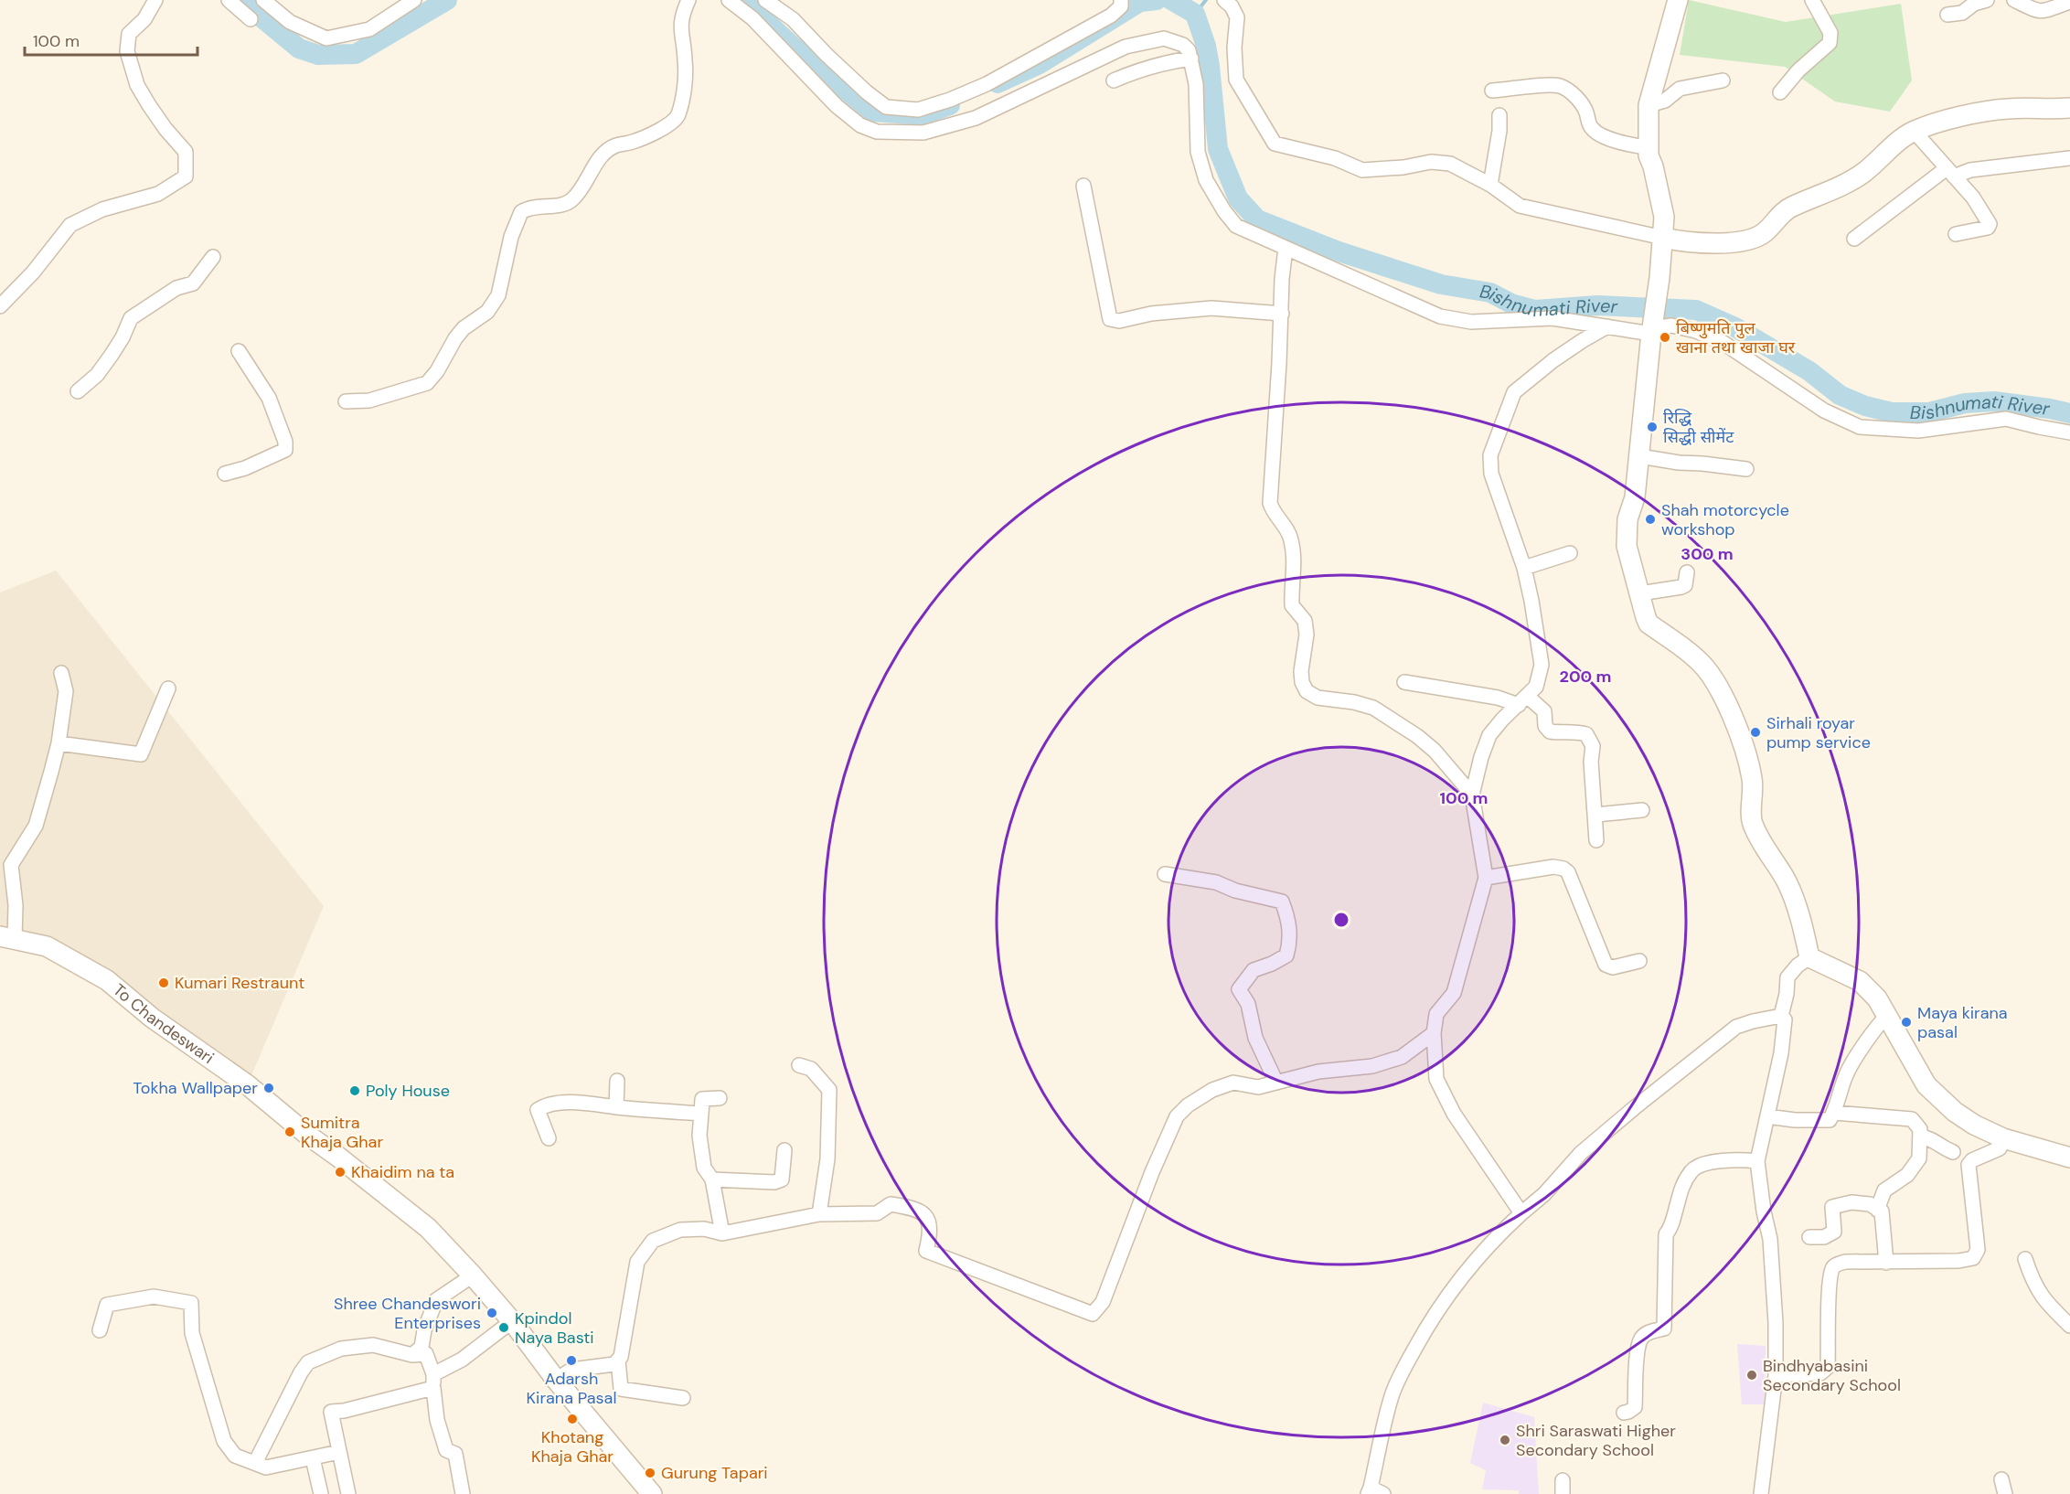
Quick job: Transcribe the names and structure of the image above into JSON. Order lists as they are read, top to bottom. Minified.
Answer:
{"streets":{"street":["To Chandeswari"]},"water":["Bishnumati River"],"places":["बिष्णुमति पुल खाना तथा खाजा घर","रिद्धि सिद्धी सीमेंट","Shah motorcycle workshop","Sirhali royar pump service","Kumari Restraunt","Maya kirana pasal","Tokha Wallpaper","Poly House","Sumitra Khaja Ghar","Khaidim na ta","Shree Chandeswori Enterprises","Kpindol Naya Basti","Adarsh Kirana Pasal","Bindhyabasini Secondary School","Khotang Khaja Ghar","Shri Saraswati Higher Secondary School","Gurung Tapari"],"scale_bar":"100 m","rings":["300 m","200 m","100 m"]}
